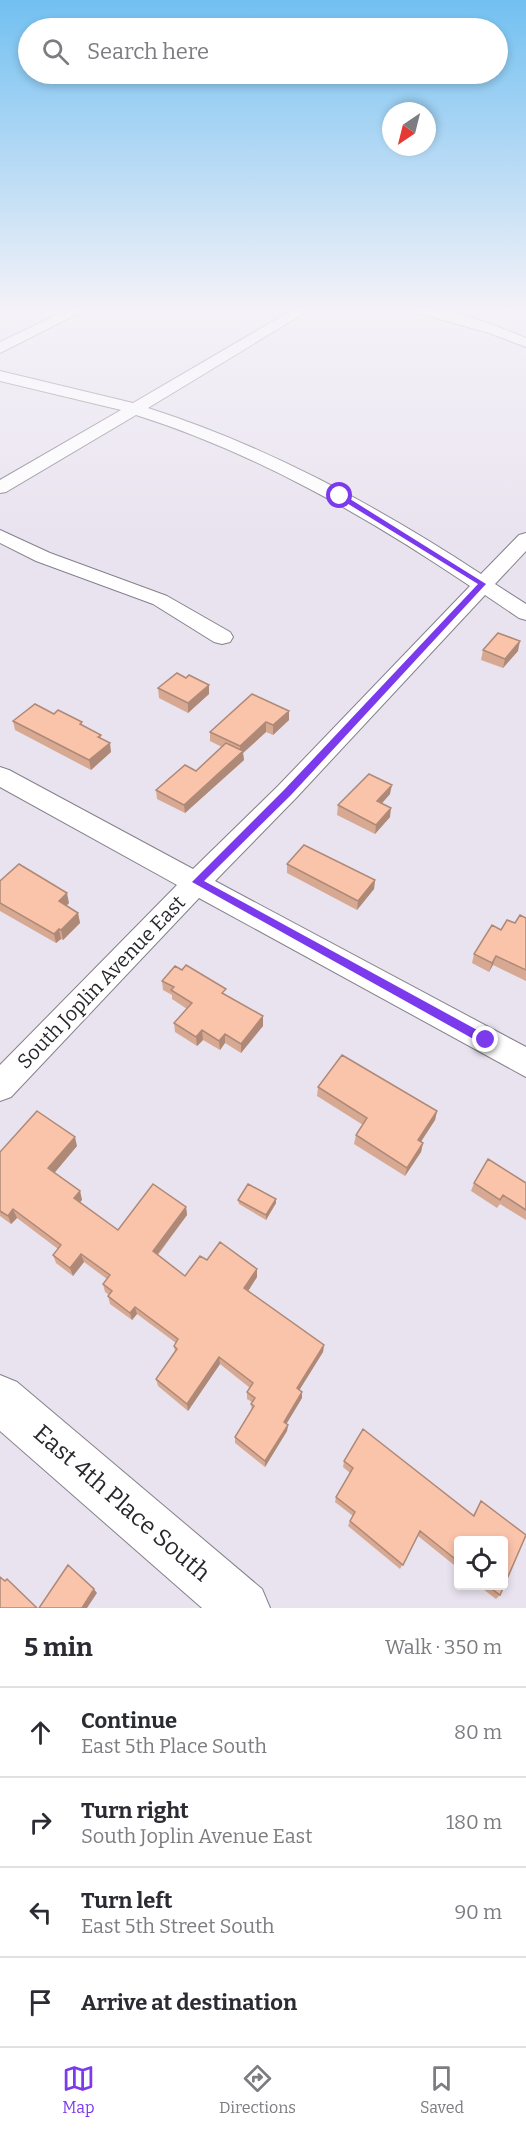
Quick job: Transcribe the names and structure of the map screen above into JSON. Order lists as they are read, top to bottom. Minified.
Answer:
{"streets":{"street":["South Joplin Avenue East","East 4th Place South"]},"north":"bottom left","page":{"search":"Search here","heading":["5 min","Walk · 350 m"],"list":[["Continue","East 5th Place South","80 m"],["Turn right","South Joplin Avenue East","180 m"],["Turn left","East 5th Street South","90 m"],"Arrive at destination"],"nav":["Map","Directions","Saved"]}}
